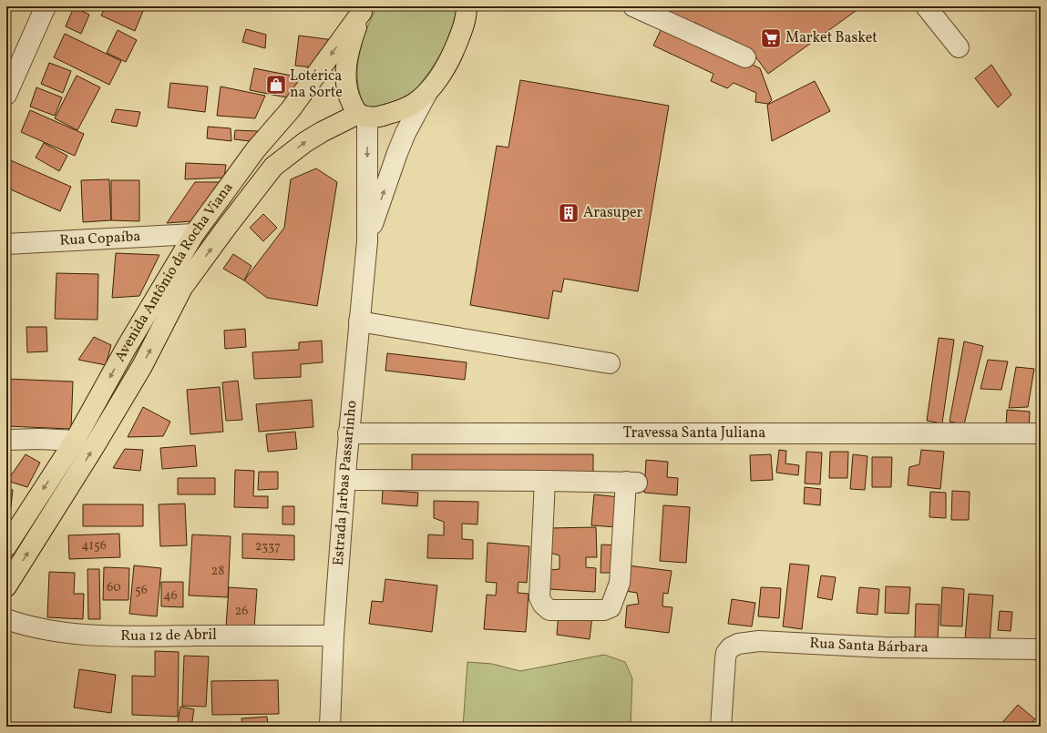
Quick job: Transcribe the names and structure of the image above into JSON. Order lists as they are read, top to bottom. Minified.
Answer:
{"streets":{"main road":["Avenida Antônio da Rocha Viana"],"street":["Rua Copaíba","Travessa Santa Juliana","Estrada Jarbas Passarinho","Rua 12 de Abril","Rua Santa Bárbara"]},"crossings":[["Rua Copaíba","Avenida Antônio da Rocha Viana"],["Avenida Antônio da Rocha Viana","Estrada Jarbas Passarinho"],["Travessa Santa Juliana","Estrada Jarbas Passarinho"],["Estrada Jarbas Passarinho","Rua 12 de Abril"]],"places":{"supermarket":["Market Basket"],"shop":["Lotérica na Sorte"],"building":["Arasuper"]},"house_numbers":["4156","2337","28","60","56","46","26"]}
